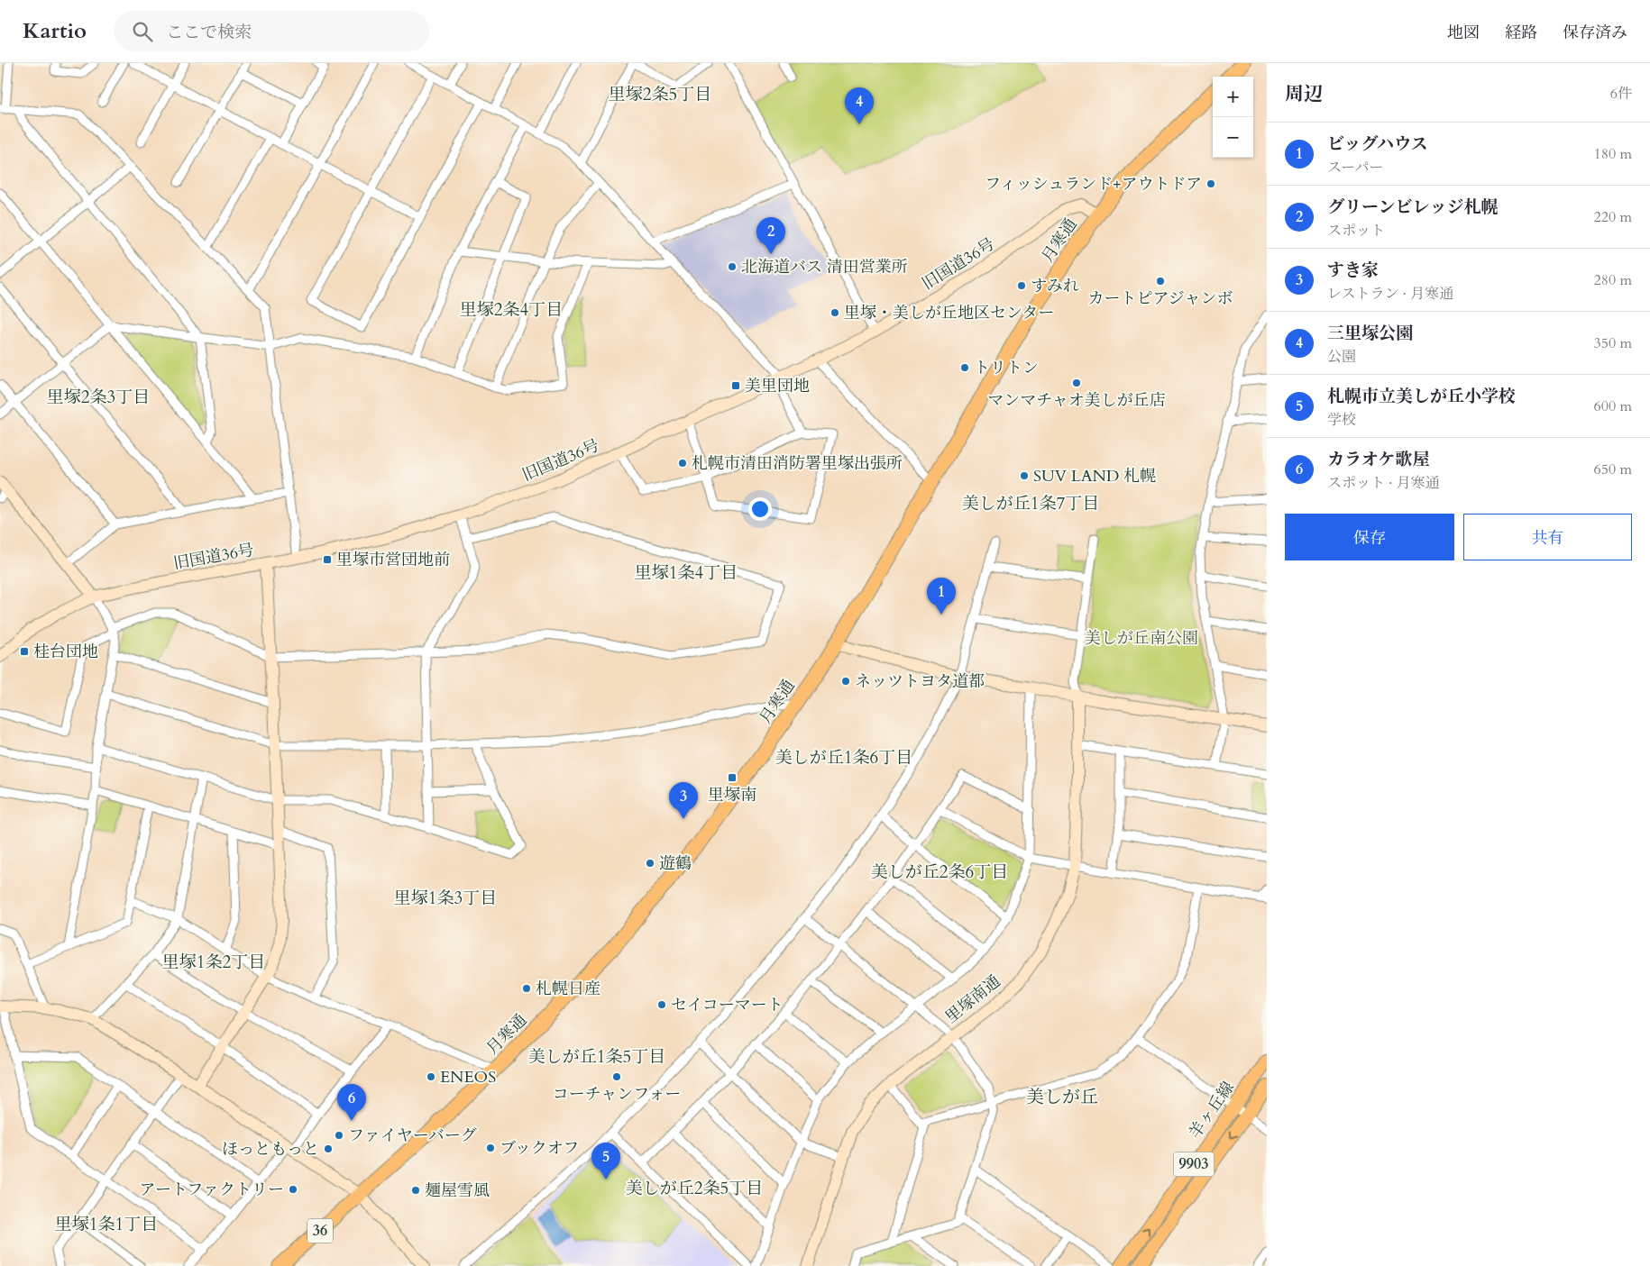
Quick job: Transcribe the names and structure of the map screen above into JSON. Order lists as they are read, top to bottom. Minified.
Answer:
{"streets":{"highway":["月寒通","36"],"main road":["羊ヶ丘線","9903"],"street":["旧国道36号","里塚南通"]},"crossings":[["月寒通","旧国道36号"]],"districts":["里塚2条5丁目","里塚2条4丁目","里塚2条3丁目","美しが丘1条7丁目","里塚1条4丁目","美しが丘1条6丁目","美しが丘2条6丁目","里塚1条3丁目","里塚1条2丁目","美しが丘1条5丁目","美しが丘","美しが丘2条5丁目","里塚1条1丁目"],"parks":["美しが丘南公園"],"places":{"other":["フィッシュランド+アウトドア","北海道バス 清田営業所","カートピアジャンボ","すみれ","里塚・美しが丘地区センター","トリトン","マンマチャオ美しが丘店","札幌市清田消防署里塚出張所","SUV LAND 札幌","ネッツトヨタ道都","遊鶴","札幌日産","セイコーマート","ENEOS","コーチャンフォー","ファイヤーバーグ","ブックオフ","ほっともっと","アートファクトリー","麺屋雪風"],"transit":["美里団地","里塚市営団地前","桂台団地","里塚南"]},"page":{"header":"Kartio","search":"ここで検索","nav":["地図","経路","保存済み"],"heading":["周辺","6件"],"map_buttons":["+","−"],"pins":["4","2","1","3","6","5"],"list":[{"mark":"1","name":"ビッグハウス","note":"スーパー","value":"180 m"},{"mark":"2","name":"グリーンビレッジ札幌","note":"スポット","value":"220 m"},{"mark":"3","name":"すき家","note":"レストラン · 月寒通","value":"280 m"},{"mark":"4","name":"三里塚公園","note":"公園","value":"350 m"},{"mark":"5","name":"札幌市立美しが丘小学校","note":"学校","value":"600 m"},{"mark":"6","name":"カラオケ歌屋","note":"スポット · 月寒通","value":"650 m"}],"buttons":["保存","共有"]}}
